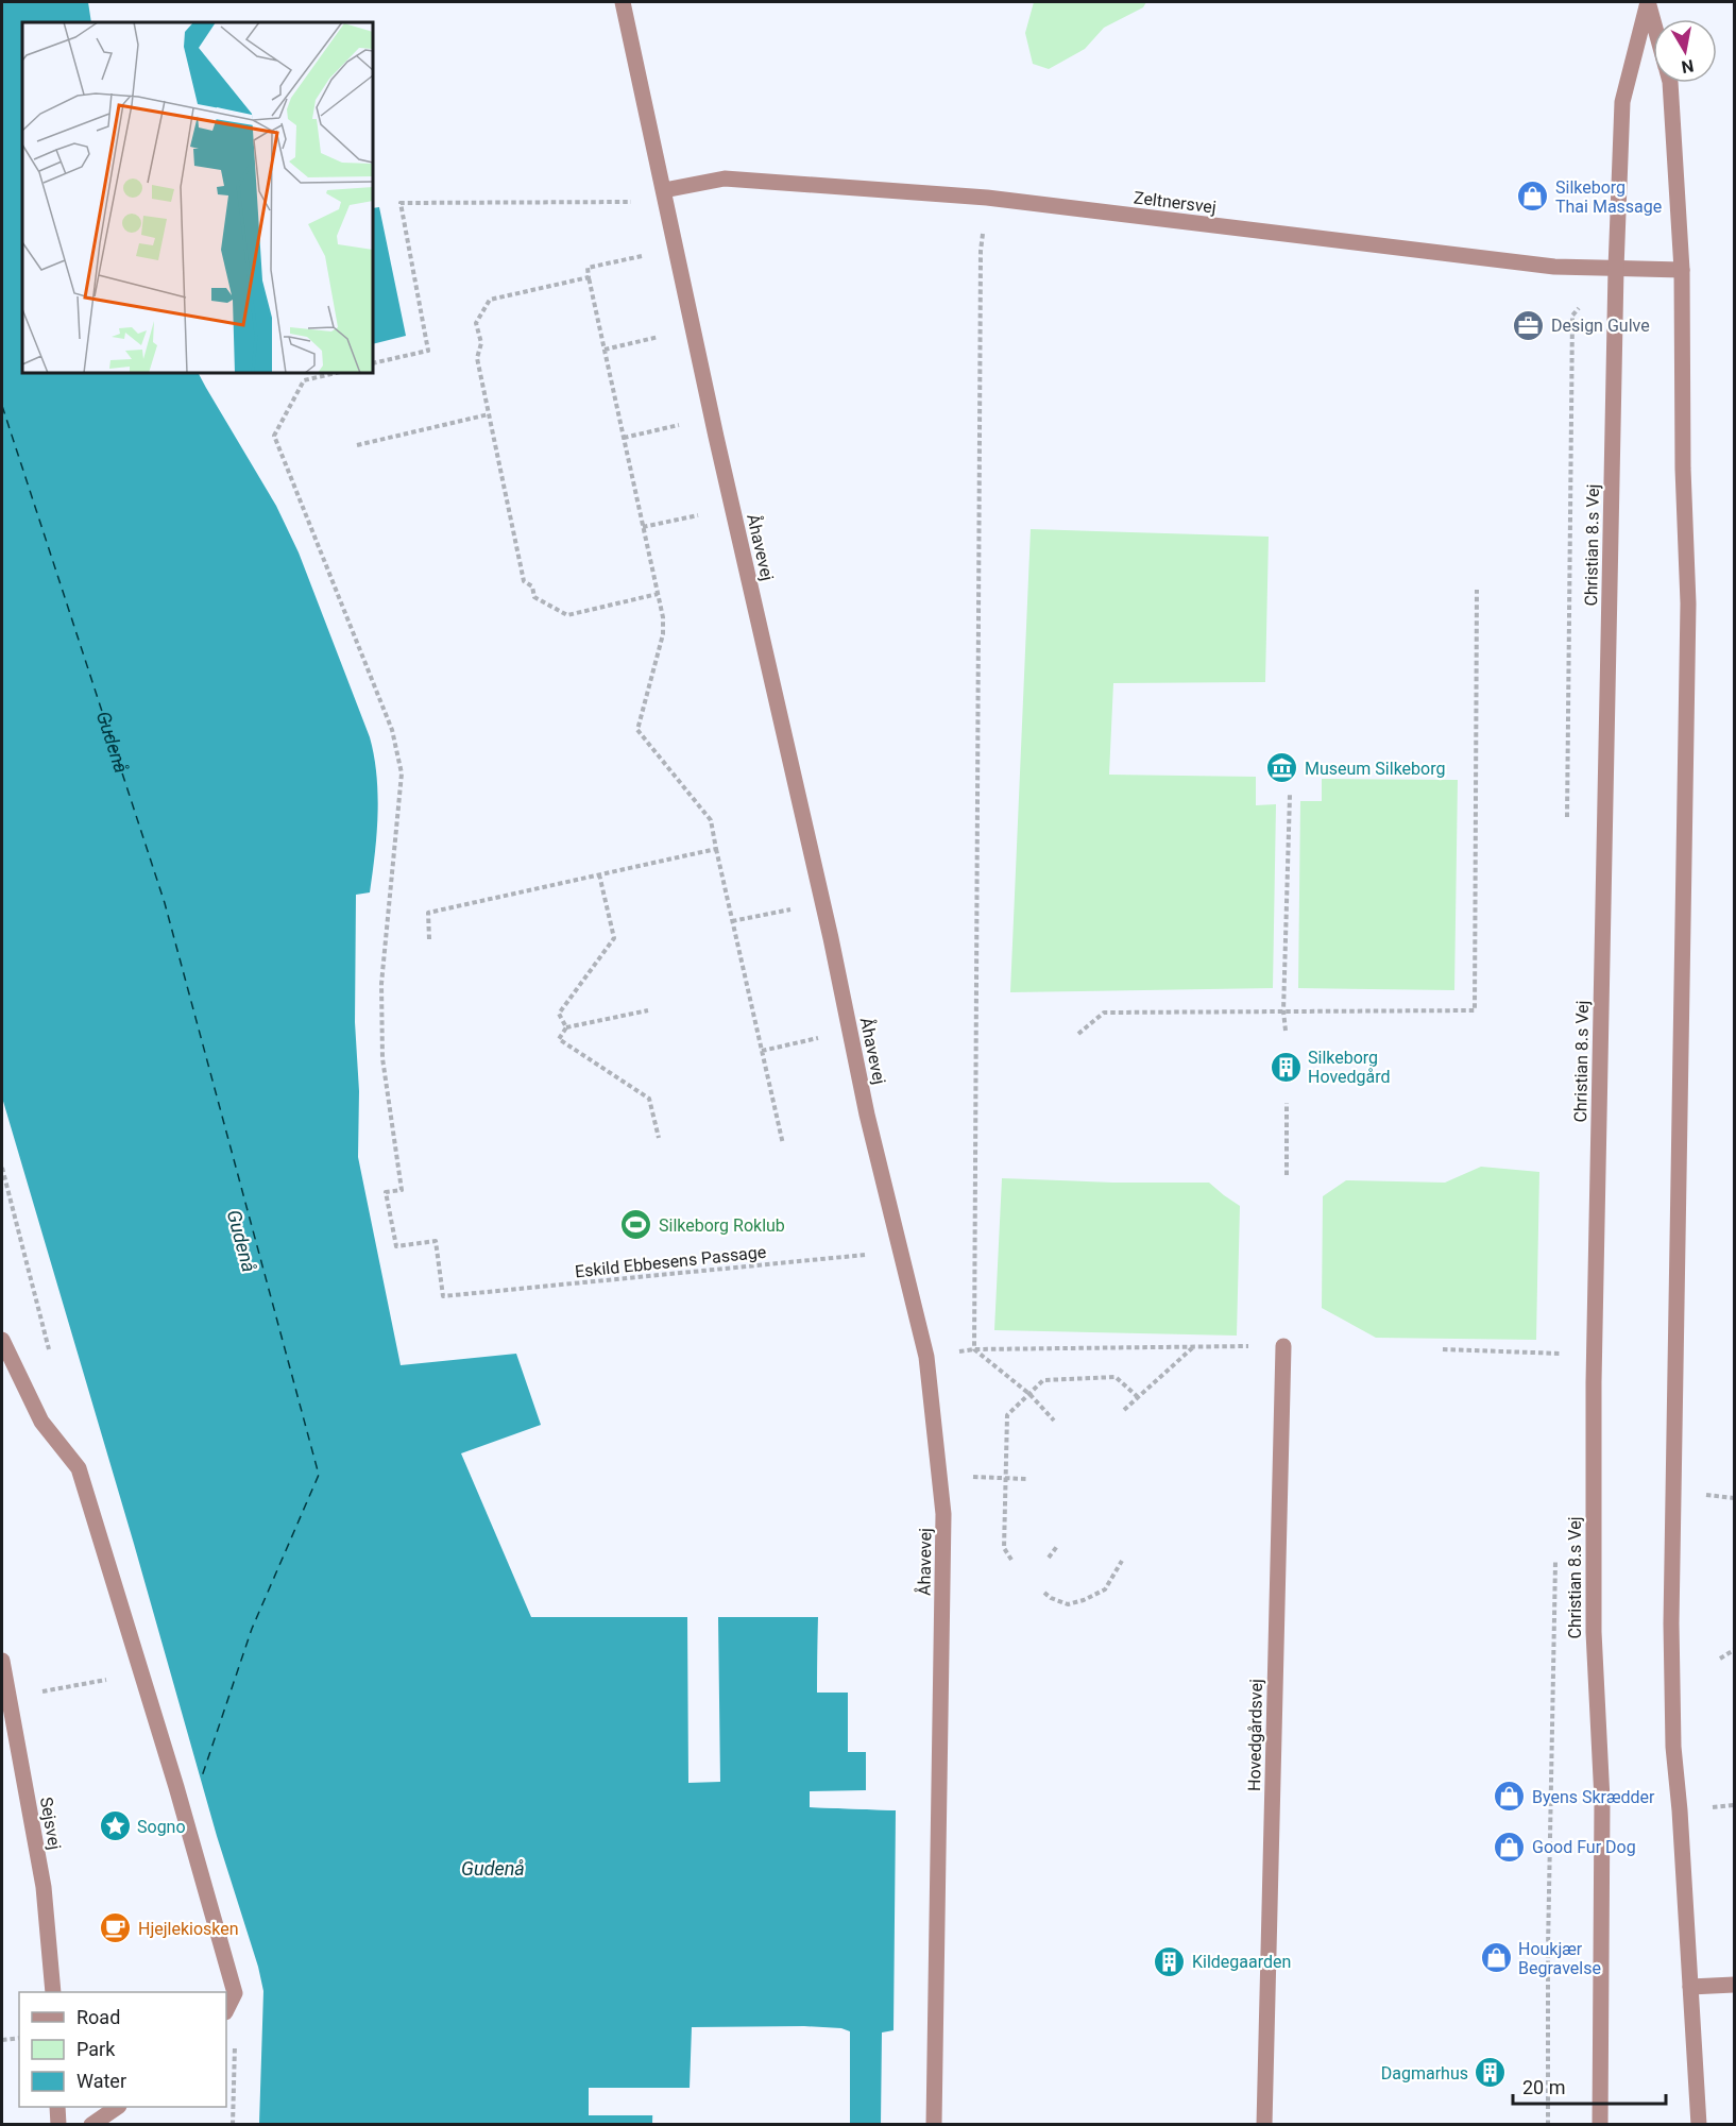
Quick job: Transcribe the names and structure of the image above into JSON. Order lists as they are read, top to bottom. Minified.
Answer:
{"streets":{"street":["Zeltnersvej","Christian 8.s Vej","Åhavevej","Hovedgårdsvej","Sejsvej"],"path":["Eskild Ebbesens Passage"]},"crossings":[["Zeltnersvej","Christian 8.s Vej"],["Zeltnersvej","Åhavevej"],["Åhavevej","Eskild Ebbesens Passage"]],"water":["Gudenå"],"places":{"shop":["Silkeborg Thai Massage","Byens Skrædder","Good Fur Dog","Houkjær Begravelse"],"office":["Design Gulve"],"museum":["Museum Silkeborg"],"building":["Silkeborg Hovedgård","Kildegaarden","Dagmarhus"],"sports":["Silkeborg Roklub"],"place":["Sogno"],"cafe":["Hjejlekiosken"]},"legend":["Road","Park","Water"],"scale_bar":"20 m","north":"bottom"}
